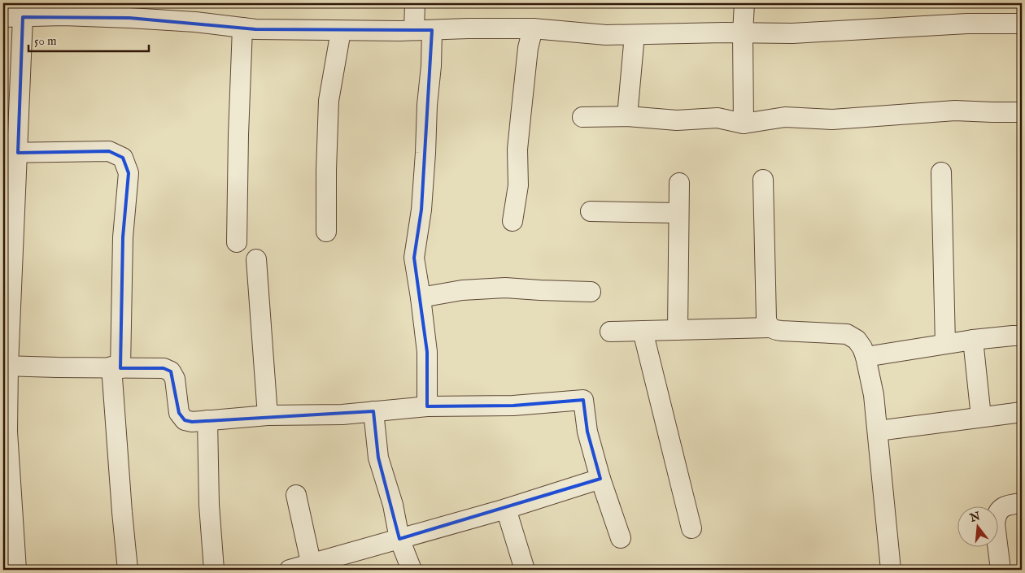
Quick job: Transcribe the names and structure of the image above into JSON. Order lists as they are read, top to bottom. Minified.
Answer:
{"scale_bar":"50 m","north":"top"}
